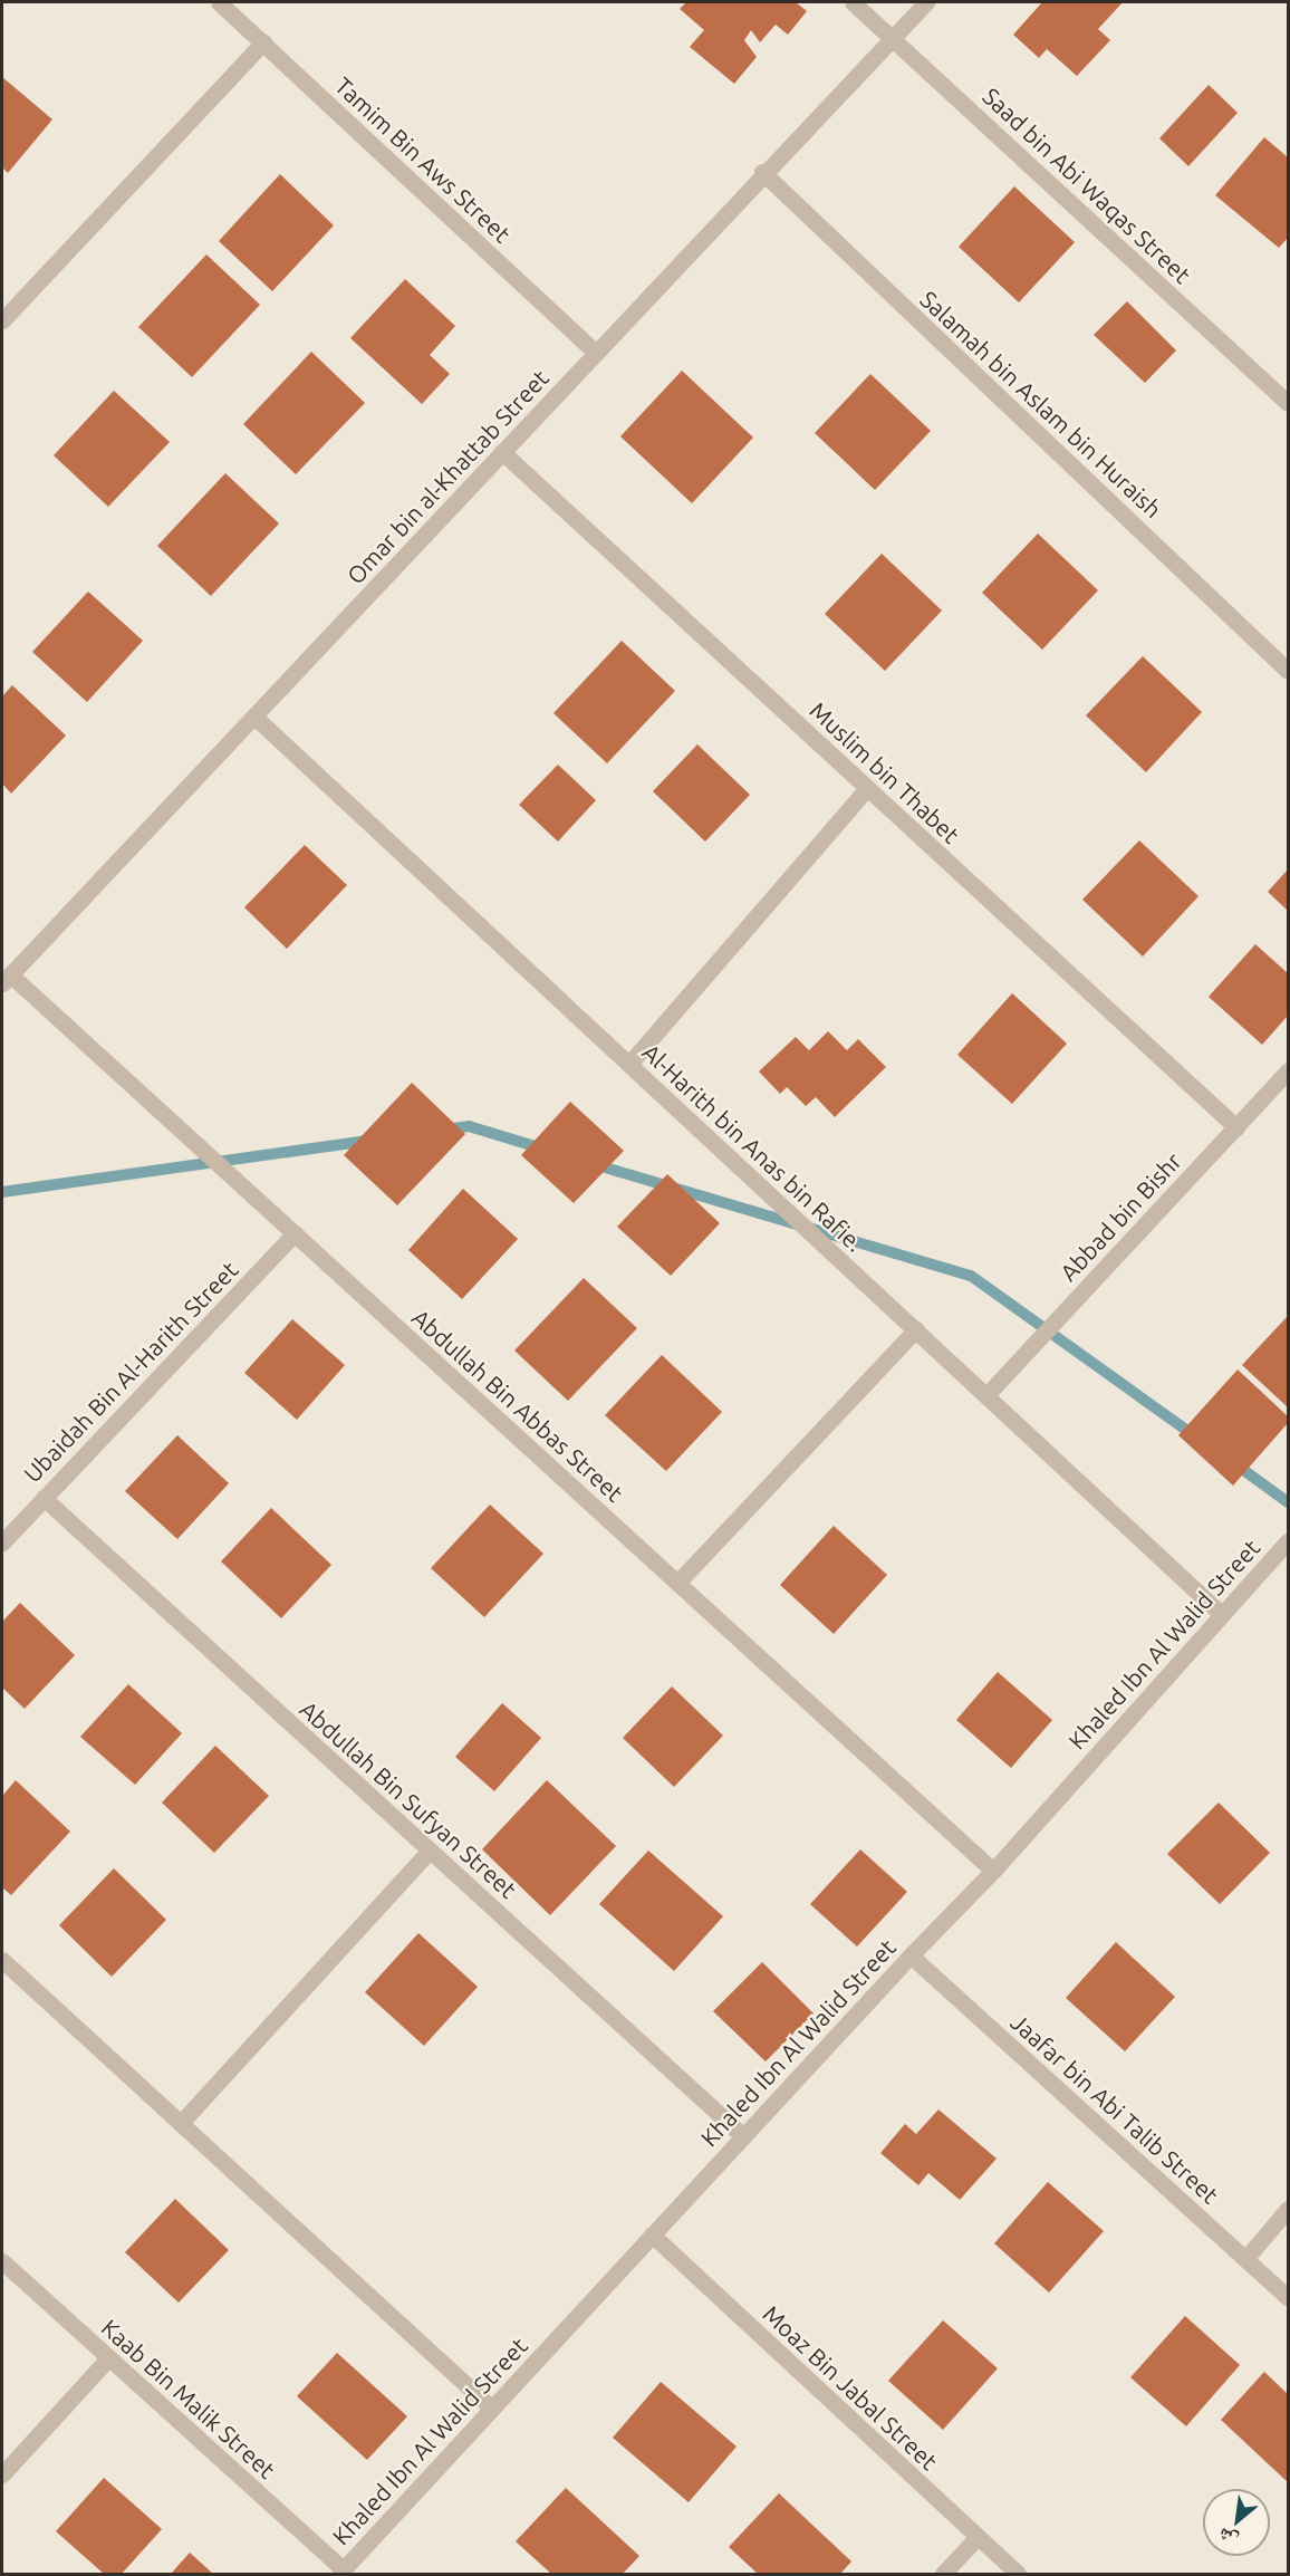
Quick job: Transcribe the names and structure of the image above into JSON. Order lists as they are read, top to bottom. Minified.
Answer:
{"streets":{"street":["Tamim Bin Aws Street","Saad bin Abi Waqas Street","Salamah bin Aslam bin Huraish","Omar bin al-Khattab Street","Muslim bin Thabet","Al-Harith bin Anas bin Rafie.","Abbad bin Bishr","Ubaidah Bin Al-Harith Street","Abdullah Bin Abbas Street","Khaled Ibn Al Walid Street","Abdullah Bin Sufyan Street","Jaafar bin Abi Talib Street","Moaz Bin Jabal Street","Kaab Bin Malik Street"]},"crossings":[["Tamim Bin Aws Street","Omar bin al-Khattab Street"],["Saad bin Abi Waqas Street","Omar bin al-Khattab Street"],["Salamah bin Aslam bin Huraish","Omar bin al-Khattab Street"],["Omar bin al-Khattab Street","Muslim bin Thabet"],["Omar bin al-Khattab Street","Al-Harith bin Anas bin Rafie."],["Omar bin al-Khattab Street","Abdullah Bin Abbas Street"],["Muslim bin Thabet","Abbad bin Bishr"],["Al-Harith bin Anas bin Rafie.","Abbad bin Bishr"],["Al-Harith bin Anas bin Rafie.","Khaled Ibn Al Walid Street"],["Ubaidah Bin Al-Harith Street","Abdullah Bin Abbas Street"],["Ubaidah Bin Al-Harith Street","Abdullah Bin Sufyan Street"],["Abdullah Bin Abbas Street","Khaled Ibn Al Walid Street"],["Khaled Ibn Al Walid Street","Abdullah Bin Sufyan Street"],["Khaled Ibn Al Walid Street","Jaafar bin Abi Talib Street"],["Khaled Ibn Al Walid Street","Moaz Bin Jabal Street"],["Khaled Ibn Al Walid Street","Kaab Bin Malik Street"]],"north":"bottom left"}
